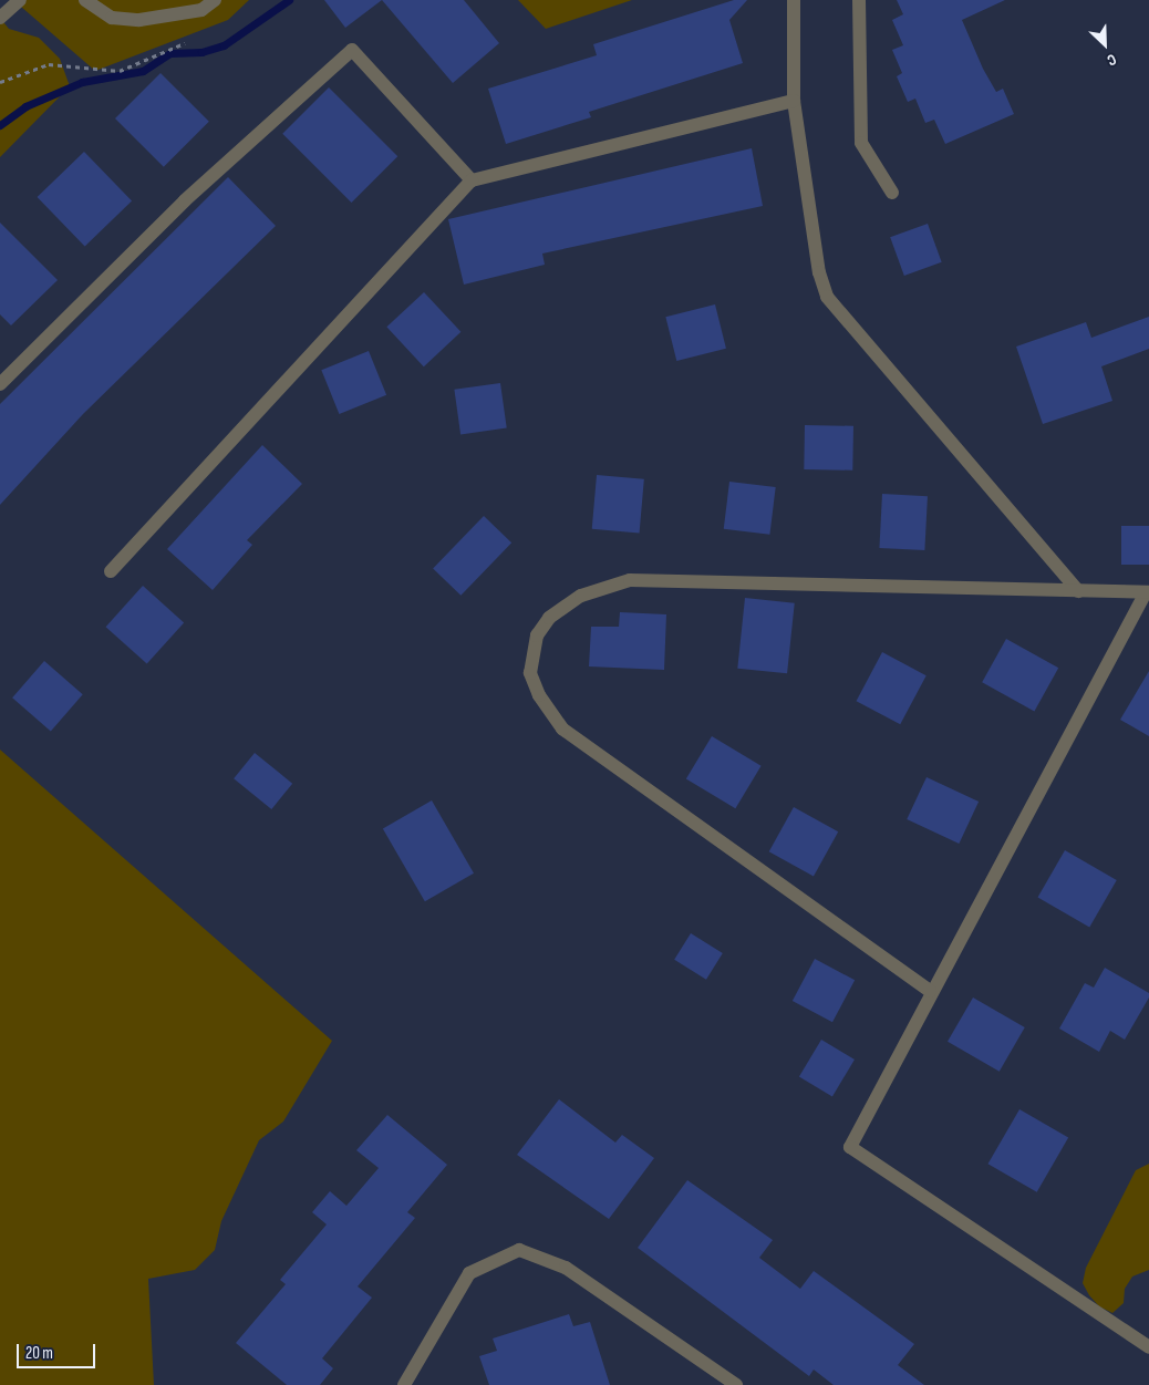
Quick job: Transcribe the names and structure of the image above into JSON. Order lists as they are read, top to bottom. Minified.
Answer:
{"scale_bar":"20 m","north":"bottom right"}
